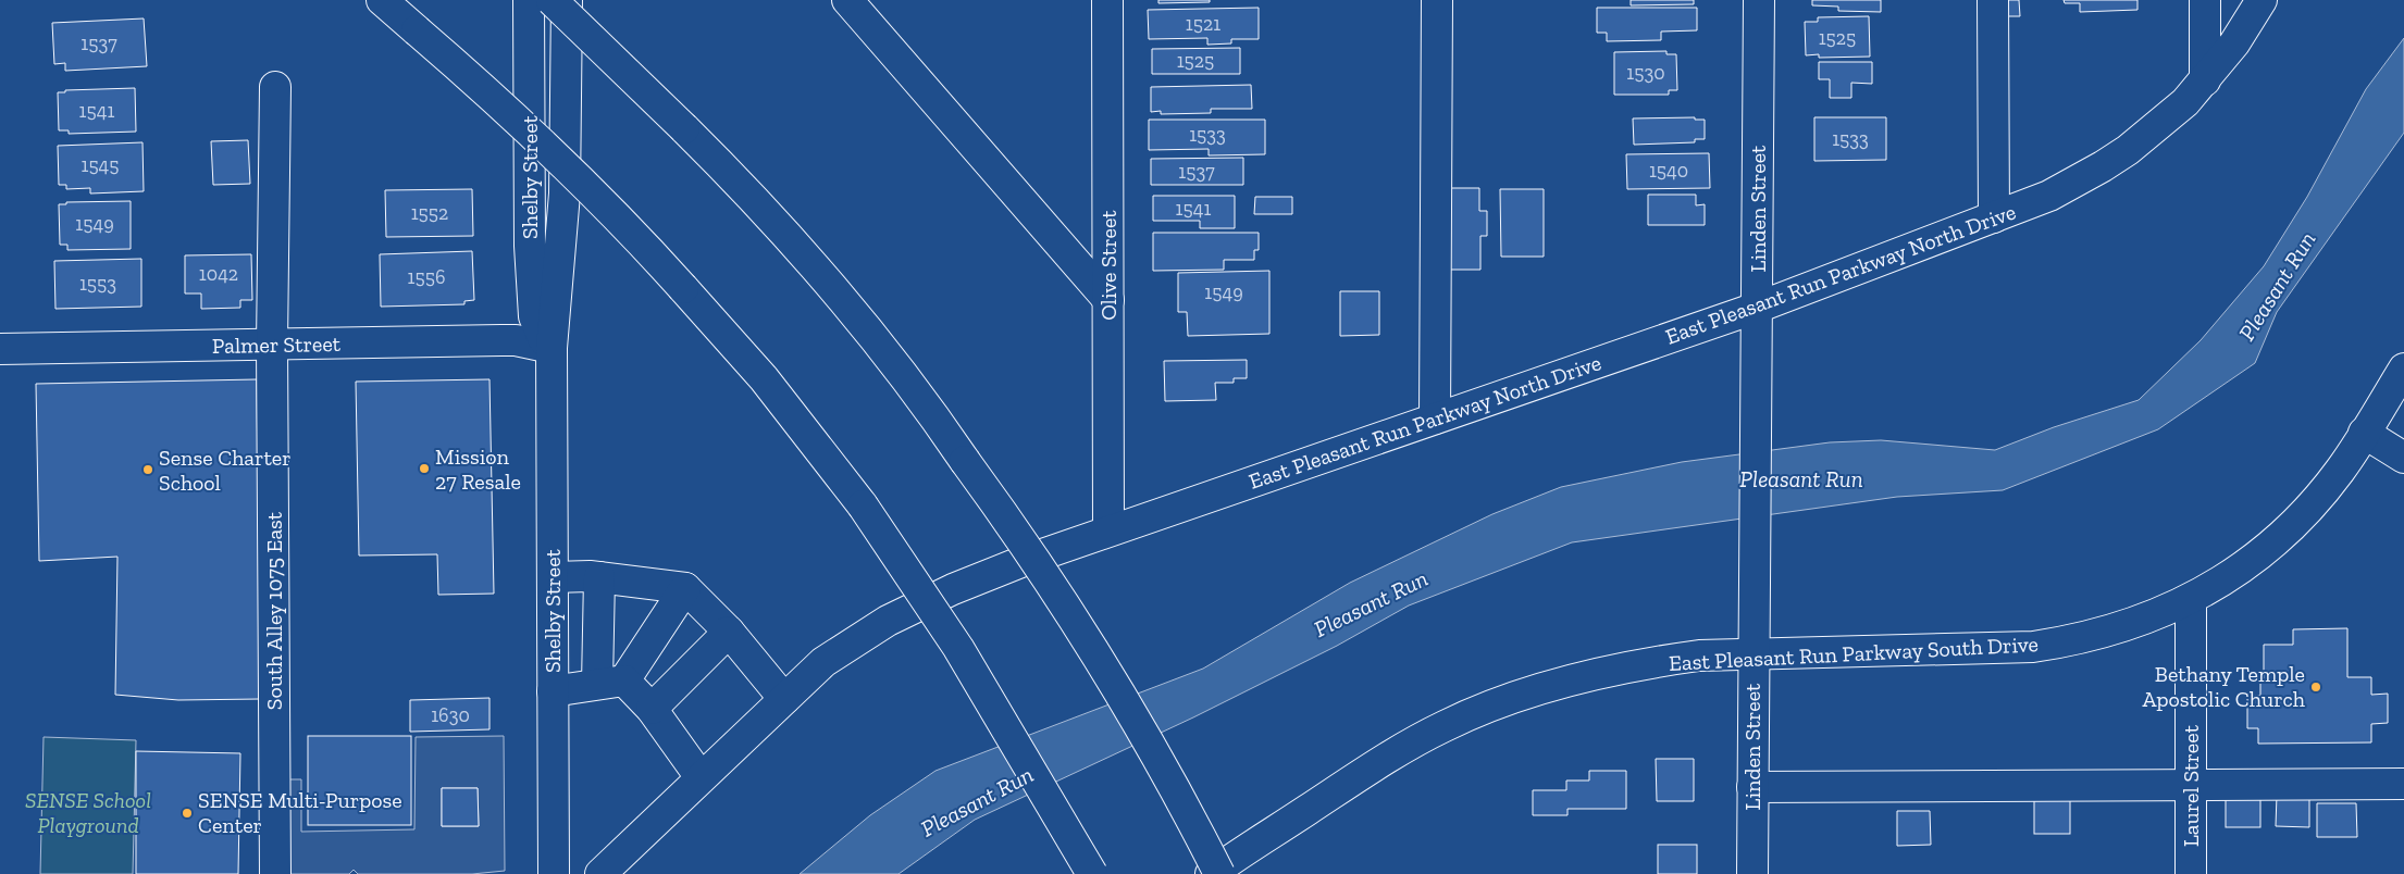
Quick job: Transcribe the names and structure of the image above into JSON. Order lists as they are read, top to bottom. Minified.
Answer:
{"streets":{"main road":["Shelby Street","Linden Street","Olive Street","East Pleasant Run Parkway North Drive","Palmer Street","South Alley 1075 East","East Pleasant Run Parkway South Drive","Laurel Street"]},"crossings":[["Shelby Street","Palmer Street"],["Linden Street","East Pleasant Run Parkway North Drive"],["Linden Street","East Pleasant Run Parkway South Drive"],["Olive Street","East Pleasant Run Parkway North Drive"],["Palmer Street","South Alley 1075 East"],["East Pleasant Run Parkway South Drive","Laurel Street"]],"water":["Pleasant Run"],"parks":["SENSE School Playground"],"places":["Mission 27 Resale","Sense Charter School","Bethany Temple Apostolic Church","SENSE Multi-Purpose Center"],"house_numbers":["1521","1525","1537","1525","1530","1541","1533","1533","1545","1540","1537","1541","1552","1549","1042","1556","1553","1549","1630"]}
